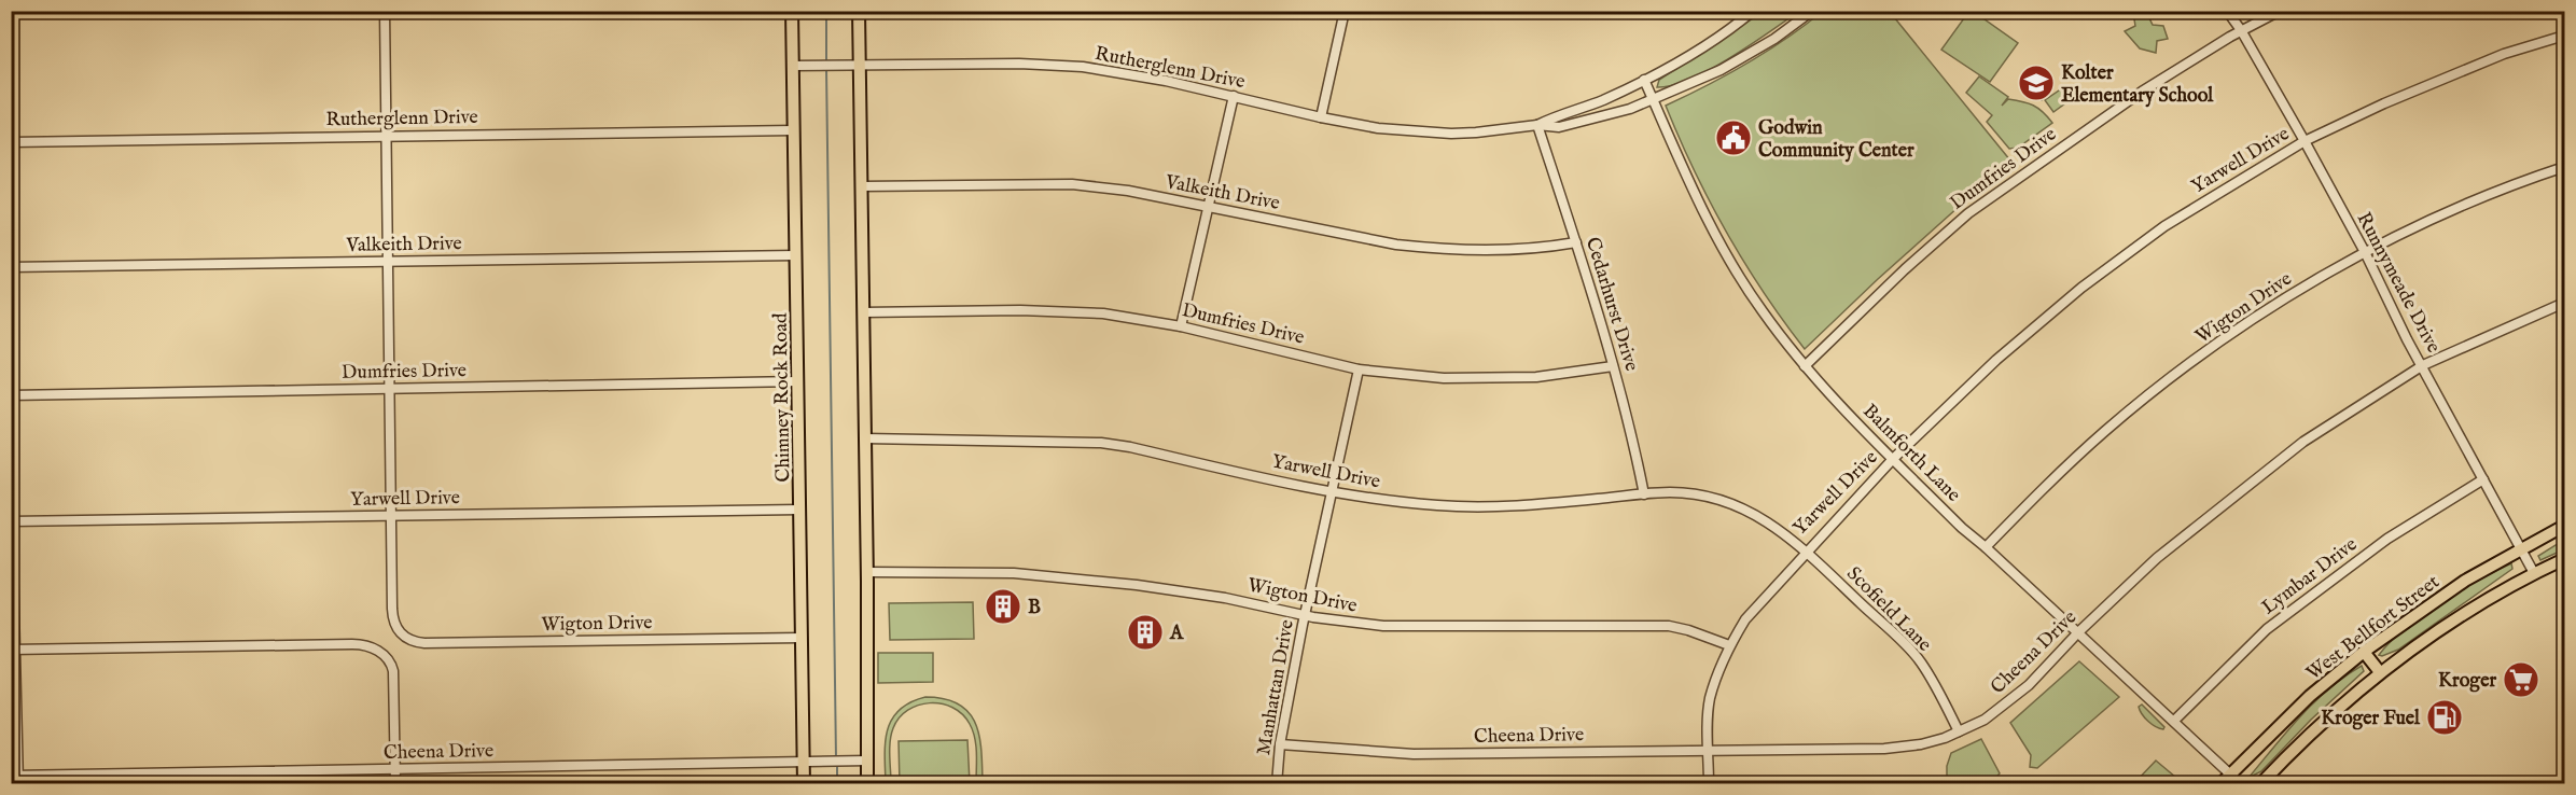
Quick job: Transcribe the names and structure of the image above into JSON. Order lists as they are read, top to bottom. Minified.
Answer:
{"streets":{"main road":["Chimney Rock Road","West Bellfort Street"],"street":["Rutherglenn Drive","Yarwell Drive","Dumfries Drive","Valkeith Drive","Runnymeade Drive","Cedarhurst Drive","Wigton Drive","Balmforth Lane","Lymbar Drive","Scofield Lane","Cheena Drive","Manhattan Drive"]},"crossings":[["Rutherglenn Drive","Cedarhurst Drive"],["Rutherglenn Drive","Chimney Rock Road"],["Rutherglenn Drive","Balmforth Lane"],["Yarwell Drive","Runnymeade Drive"],["Yarwell Drive","Cedarhurst Drive"],["Yarwell Drive","Wigton Drive"],["Yarwell Drive","Chimney Rock Road"],["Yarwell Drive","Balmforth Lane"],["Yarwell Drive","Scofield Lane"],["Yarwell Drive","Manhattan Drive"],["Dumfries Drive","Runnymeade Drive"],["Dumfries Drive","Cedarhurst Drive"],["Dumfries Drive","Chimney Rock Road"],["Dumfries Drive","Balmforth Lane"],["Dumfries Drive","Manhattan Drive"],["Valkeith Drive","Cedarhurst Drive"],["Valkeith Drive","Chimney Rock Road"],["Runnymeade Drive","Wigton Drive"],["Runnymeade Drive","Lymbar Drive"],["Runnymeade Drive","West Bellfort Street"],["Runnymeade Drive","Cheena Drive"],["Wigton Drive","Chimney Rock Road"],["Wigton Drive","Balmforth Lane"],["Wigton Drive","Manhattan Drive"],["Chimney Rock Road","Cheena Drive"],["Balmforth Lane","Lymbar Drive"],["Balmforth Lane","West Bellfort Street"],["Balmforth Lane","Cheena Drive"],["Scofield Lane","Cheena Drive"],["Cheena Drive","Manhattan Drive"]],"places":{"school or university":["Kolter Elementary School"],"public building":["Godwin Community Center"],"building":["B","A"],"supermarket":["Kroger"],"fuel station":["Kroger Fuel"]}}
